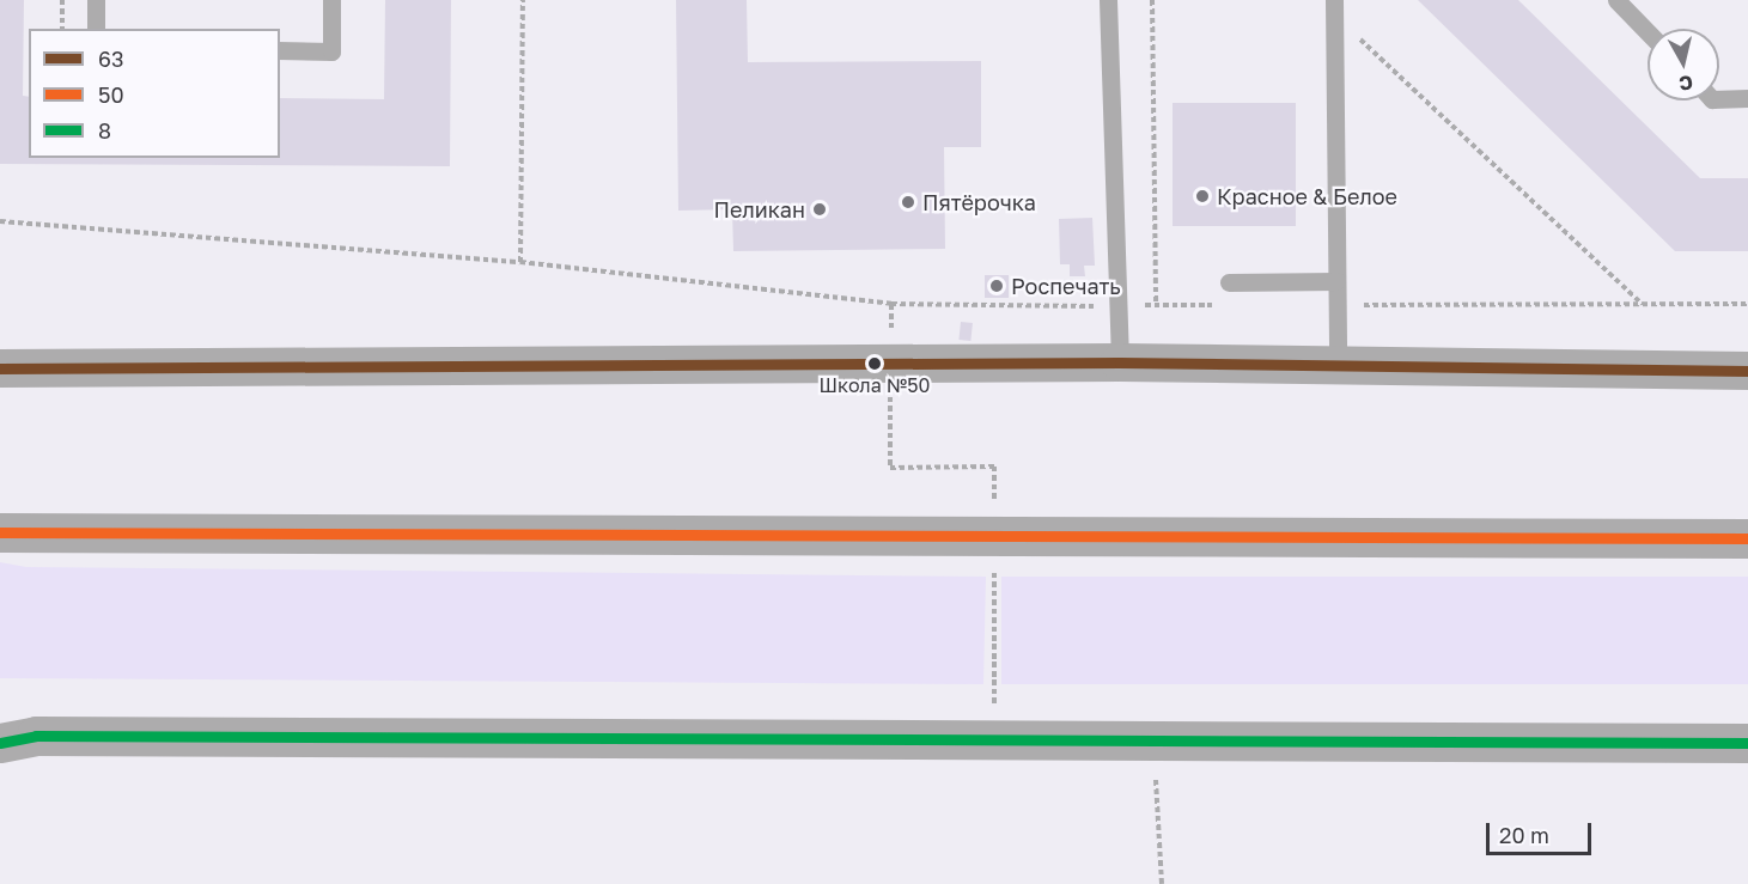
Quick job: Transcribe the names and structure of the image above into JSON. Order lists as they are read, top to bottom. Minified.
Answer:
{"places":["Красное & Белое","Пятёрочка","Пеликан","Роспечать","Школа №50"],"lines":["transit line 63","transit line 50","transit line 8"],"legend":["63","50","8"],"scale_bar":"20 m","north":"bottom"}
